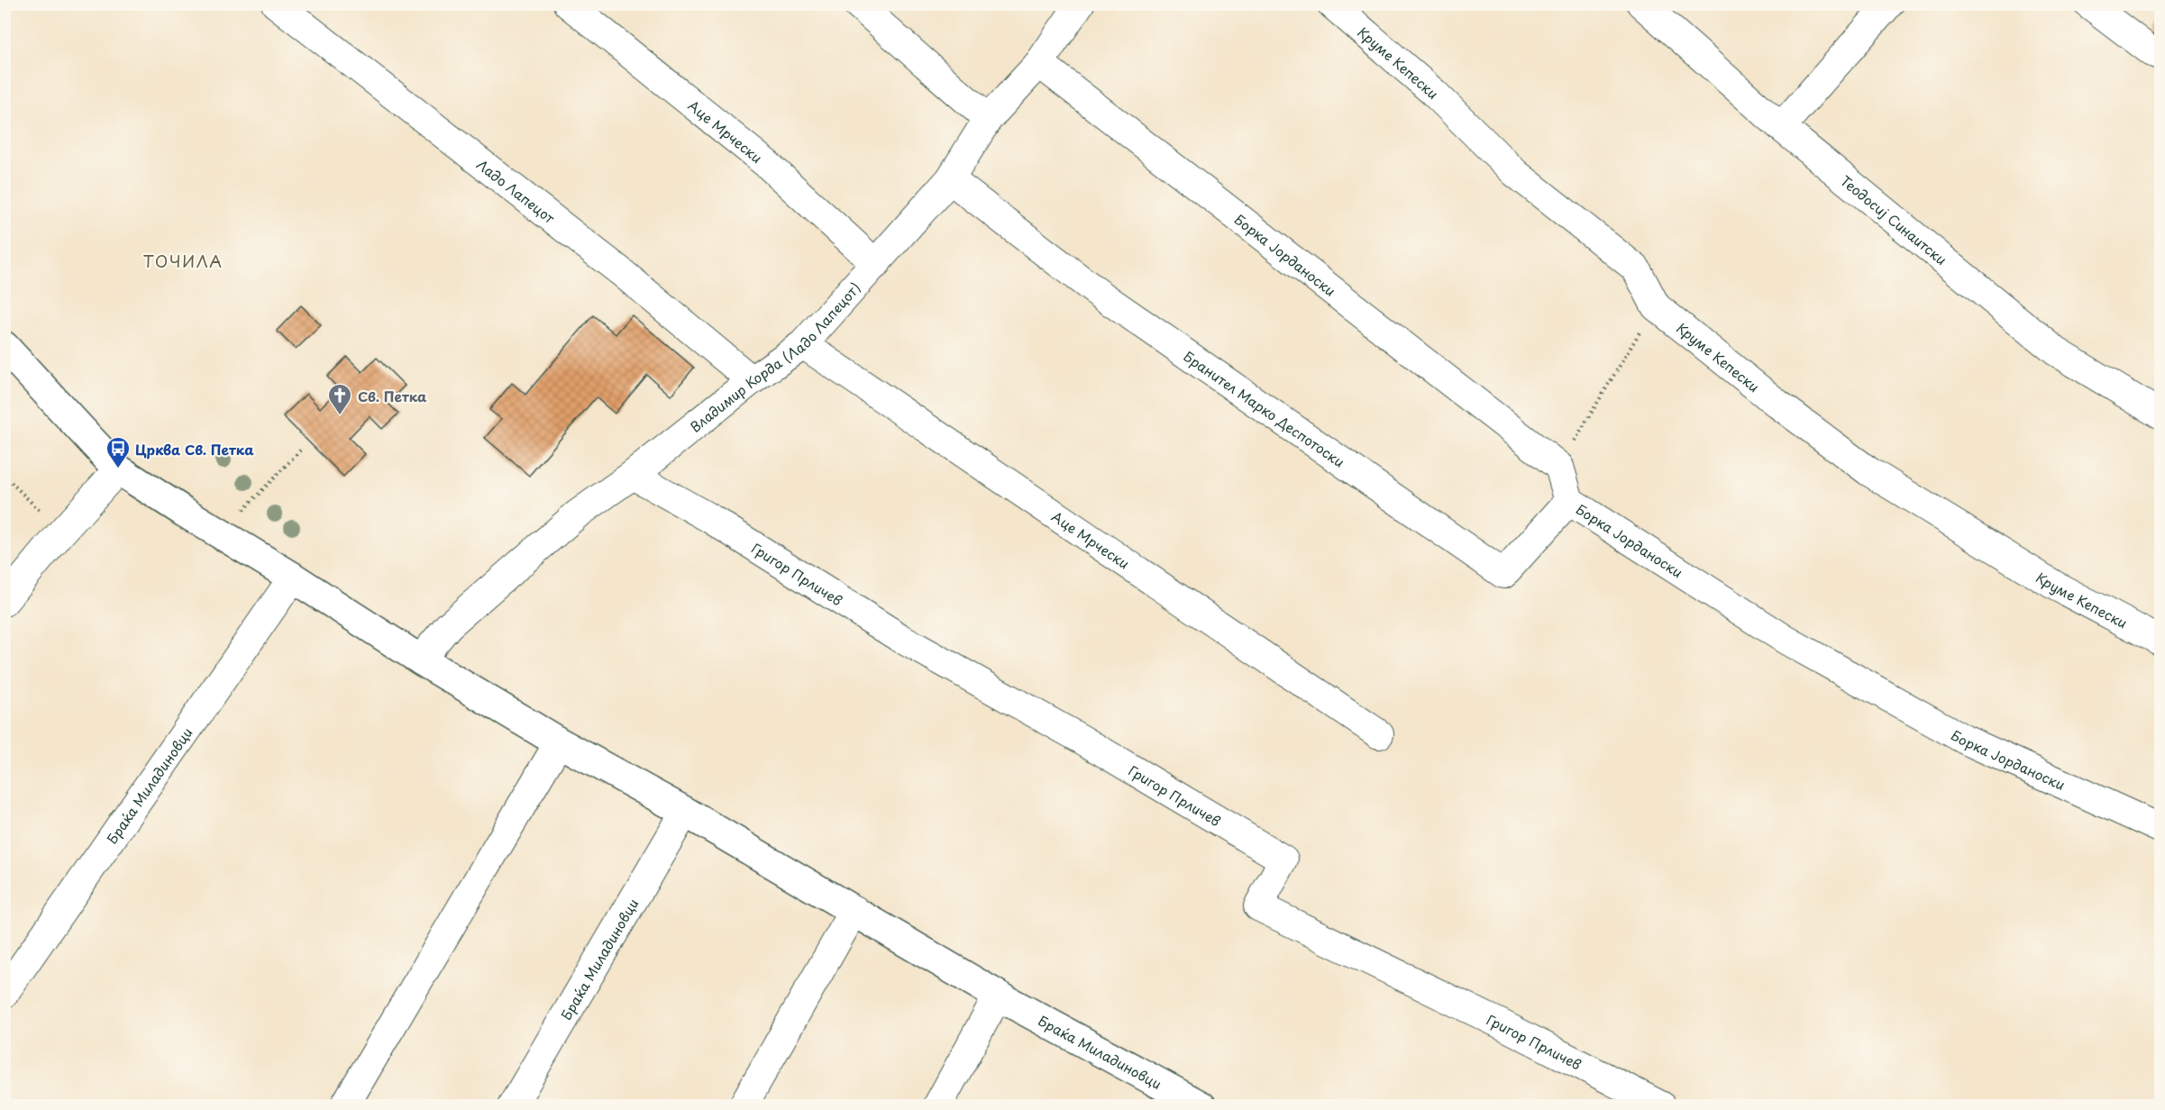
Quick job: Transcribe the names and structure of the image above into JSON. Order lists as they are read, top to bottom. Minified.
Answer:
{"streets":{"street":["Круме Кепески","Аце Мрчески","Ладо Лапецот","Теодосиј Синаитски","Борка Јорданоски","Владимир Корда (Ладо Лапецот)","Бранител Марко Деспотоски","Григор Прличев","Браќа Миладиновци"]},"crossings":[["Аце Мрчески","Владимир Корда (Ладо Лапецот)"],["Ладо Лапецот","Владимир Корда (Ладо Лапецот)"],["Борка Јорданоски","Владимир Корда (Ладо Лапецот)"],["Борка Јорданоски","Бранител Марко Деспотоски"],["Владимир Корда (Ладо Лапецот)","Бранител Марко Деспотоски"],["Владимир Корда (Ладо Лапецот)","Григор Прличев"],["Владимир Корда (Ладо Лапецот)","Браќа Миладиновци"]],"districts":["ТОЧИЛА"],"places":{"church":["Св. Петка"],"bus stop":["Црква Св. Петка"]}}
